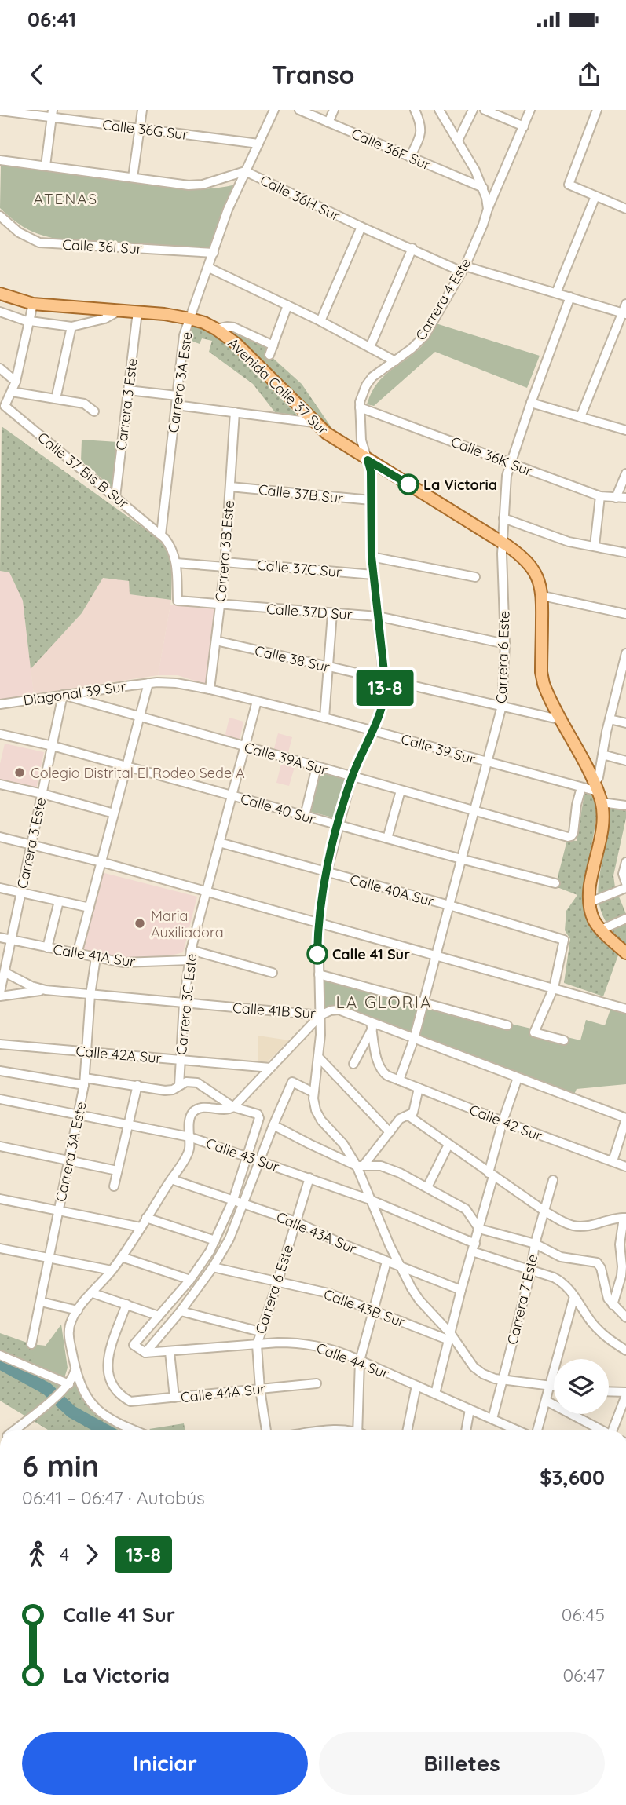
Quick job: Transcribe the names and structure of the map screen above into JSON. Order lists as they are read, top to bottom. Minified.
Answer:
{"streets":{"main road":["Avenida Calle 37 Sur"],"street":["Calle 36G Sur","Calle 36F Sur","Calle 36H Sur","Calle 36I Sur","Carrera 4 Este","Carrera 3A Este","Carrera 3 Este","Calle 36K Sur","Calle 37 Bis B Sur","Calle 37B Sur","Carrera 3B Este","Calle 37C Sur","Calle 37D Sur","Carrera 6 Este","Calle 38 Sur","Diagonal 39 Sur","Calle 39 Sur","Calle 39A Sur","Calle 40 Sur","Calle 40A Sur","Calle 41A Sur","Carrera 3C Este","Calle 41B Sur","Calle 42A Sur","Calle 42 Sur","Calle 43 Sur","Calle 43A Sur","Carrera 7 Este","Calle 43B Sur","Calle 44 Sur","Calle 44A Sur"]},"crossings":[["Calle 36G Sur","Carrera 3A Este"],["Calle 36H Sur","Carrera 4 Este"],["Calle 36H Sur","Carrera 3A Este"],["Calle 36H Sur","Carrera 6 Este"],["Calle 36I Sur","Carrera 3A Este"],["Carrera 4 Este","Avenida Calle 37 Sur"],["Carrera 4 Este","Calle 36K Sur"],["Carrera 4 Este","Calle 37B Sur"],["Carrera 4 Este","Calle 37C Sur"],["Carrera 4 Este","Calle 37D Sur"],["Carrera 4 Este","Calle 38 Sur"],["Carrera 4 Este","Calle 39 Sur"],["Carrera 4 Este","Calle 39A Sur"],["Carrera 4 Este","Calle 40 Sur"],["Carrera 4 Este","Calle 40A Sur"],["Carrera 4 Este","Calle 41B Sur"],["Carrera 3A Este","Avenida Calle 37 Sur"],["Carrera 3A Este","Calle 37 Bis B Sur"],["Carrera 3A Este","Calle 41A Sur"],["Carrera 3A Este","Calle 41B Sur"],["Carrera 3A Este","Calle 42A Sur"],["Carrera 3A Este","Calle 43 Sur"],["Avenida Calle 37 Sur","Carrera 3 Este"],["Avenida Calle 37 Sur","Carrera 6 Este"],["Carrera 3 Este","Calle 37 Bis B Sur"],["Carrera 3 Este","Diagonal 39 Sur"],["Carrera 3 Este","Calle 39A Sur"],["Carrera 3 Este","Calle 40 Sur"],["Carrera 3 Este","Calle 41A Sur"],["Carrera 3 Este","Calle 41B Sur"],["Calle 36K Sur","Carrera 6 Este"],["Calle 37B Sur","Carrera 3B Este"],["Carrera 3B Este","Calle 37C Sur"],["Carrera 3B Este","Calle 37D Sur"],["Carrera 3B Este","Calle 38 Sur"],["Carrera 3B Este","Calle 39 Sur"],["Calle 37C Sur","Calle 37D Sur"],["Calle 37D Sur","Carrera 6 Este"],["Carrera 6 Este","Calle 38 Sur"],["Carrera 6 Este","Calle 39 Sur"],["Carrera 6 Este","Calle 39A Sur"],["Carrera 6 Este","Calle 40 Sur"],["Carrera 6 Este","Calle 40A Sur"],["Carrera 6 Este","Calle 41B Sur"],["Carrera 6 Este","Calle 42 Sur"],["Carrera 6 Este","Calle 43 Sur"],["Carrera 6 Este","Calle 43A Sur"],["Carrera 6 Este","Calle 43B Sur"],["Carrera 6 Este","Calle 44 Sur"],["Carrera 6 Este","Calle 44A Sur"],["Diagonal 39 Sur","Calle 39 Sur"],["Diagonal 39 Sur","Calle 39A Sur"],["Calle 39 Sur","Calle 39A Sur"],["Calle 39 Sur","Carrera 3C Este"],["Calle 39A Sur","Carrera 3C Este"],["Calle 40 Sur","Carrera 3C Este"],["Calle 40A Sur","Carrera 3C Este"],["Calle 41A Sur","Carrera 3C Este"],["Carrera 3C Este","Calle 41B Sur"],["Carrera 3C Este","Calle 42A Sur"],["Calle 41B Sur","Calle 42 Sur"],["Calle 43 Sur","Carrera 7 Este"],["Carrera 7 Este","Calle 44 Sur"]],"districts":["ATENAS","LA GLORIA"],"places":["La Victoria","Colegio Distrital El Rodeo Sede A","Maria Auxiliadora","Calle 41 Sur"],"lines":["bus line 13-8"],"page":{"status":"06:41","header":"Transo","on_map":"13-8","heading":["6 min","06:41 – 06:47 · Autobús","$3,600"],"legs":["4","13-8"],"list":[{"name":"Calle 41 Sur","value":"06:45"},{"name":"La Victoria","value":"06:47"}],"buttons":["Iniciar","Billetes"]}}
